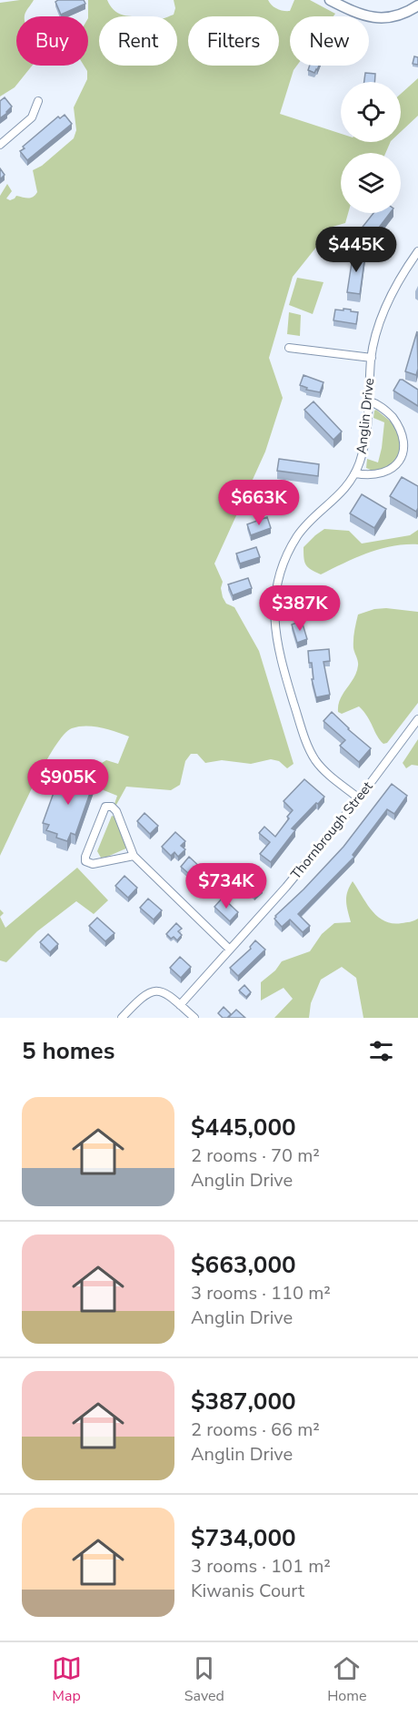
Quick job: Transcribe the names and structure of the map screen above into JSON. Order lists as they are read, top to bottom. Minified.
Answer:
{"streets":{"street":["Anglin Drive","Thornbrough Street"]},"crossings":[["Anglin Drive","Thornbrough Street"]],"page":{"chip":["Buy","Rent","Filters","New"],"price":["$445K","$663K","$387K","$905K","$734K"],"heading":"5 homes","list":[{"name":"$445,000","note":"2 rooms · 70 m² · Anglin Drive"},{"name":"$663,000","note":"3 rooms · 110 m² · Anglin Drive"},{"name":"$387,000","note":"2 rooms · 66 m² · Anglin Drive"},{"name":"$734,000","note":"3 rooms · 101 m² · Kiwanis Court"}],"tabs":["Map","Saved","Home"]}}
